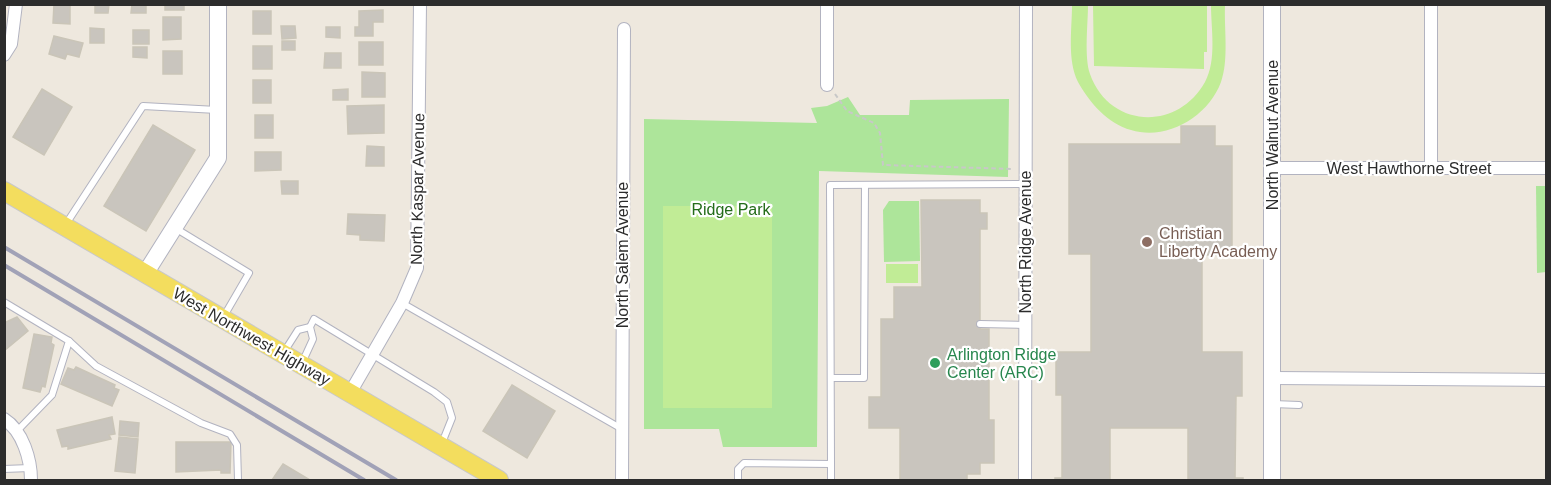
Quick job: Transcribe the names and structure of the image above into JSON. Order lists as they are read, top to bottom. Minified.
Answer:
{"streets":{"main road":["West Northwest Highway"],"street":["North Walnut Avenue","West Hawthorne Street","North Kaspar Avenue","North Ridge Avenue","North Salem Avenue"]},"crossings":[["North Walnut Avenue","West Hawthorne Street"],["North Kaspar Avenue","West Northwest Highway"]],"parks":["Ridge Park"],"places":["Christian Liberty Academy","Arlington Ridge Center (ARC)"]}
